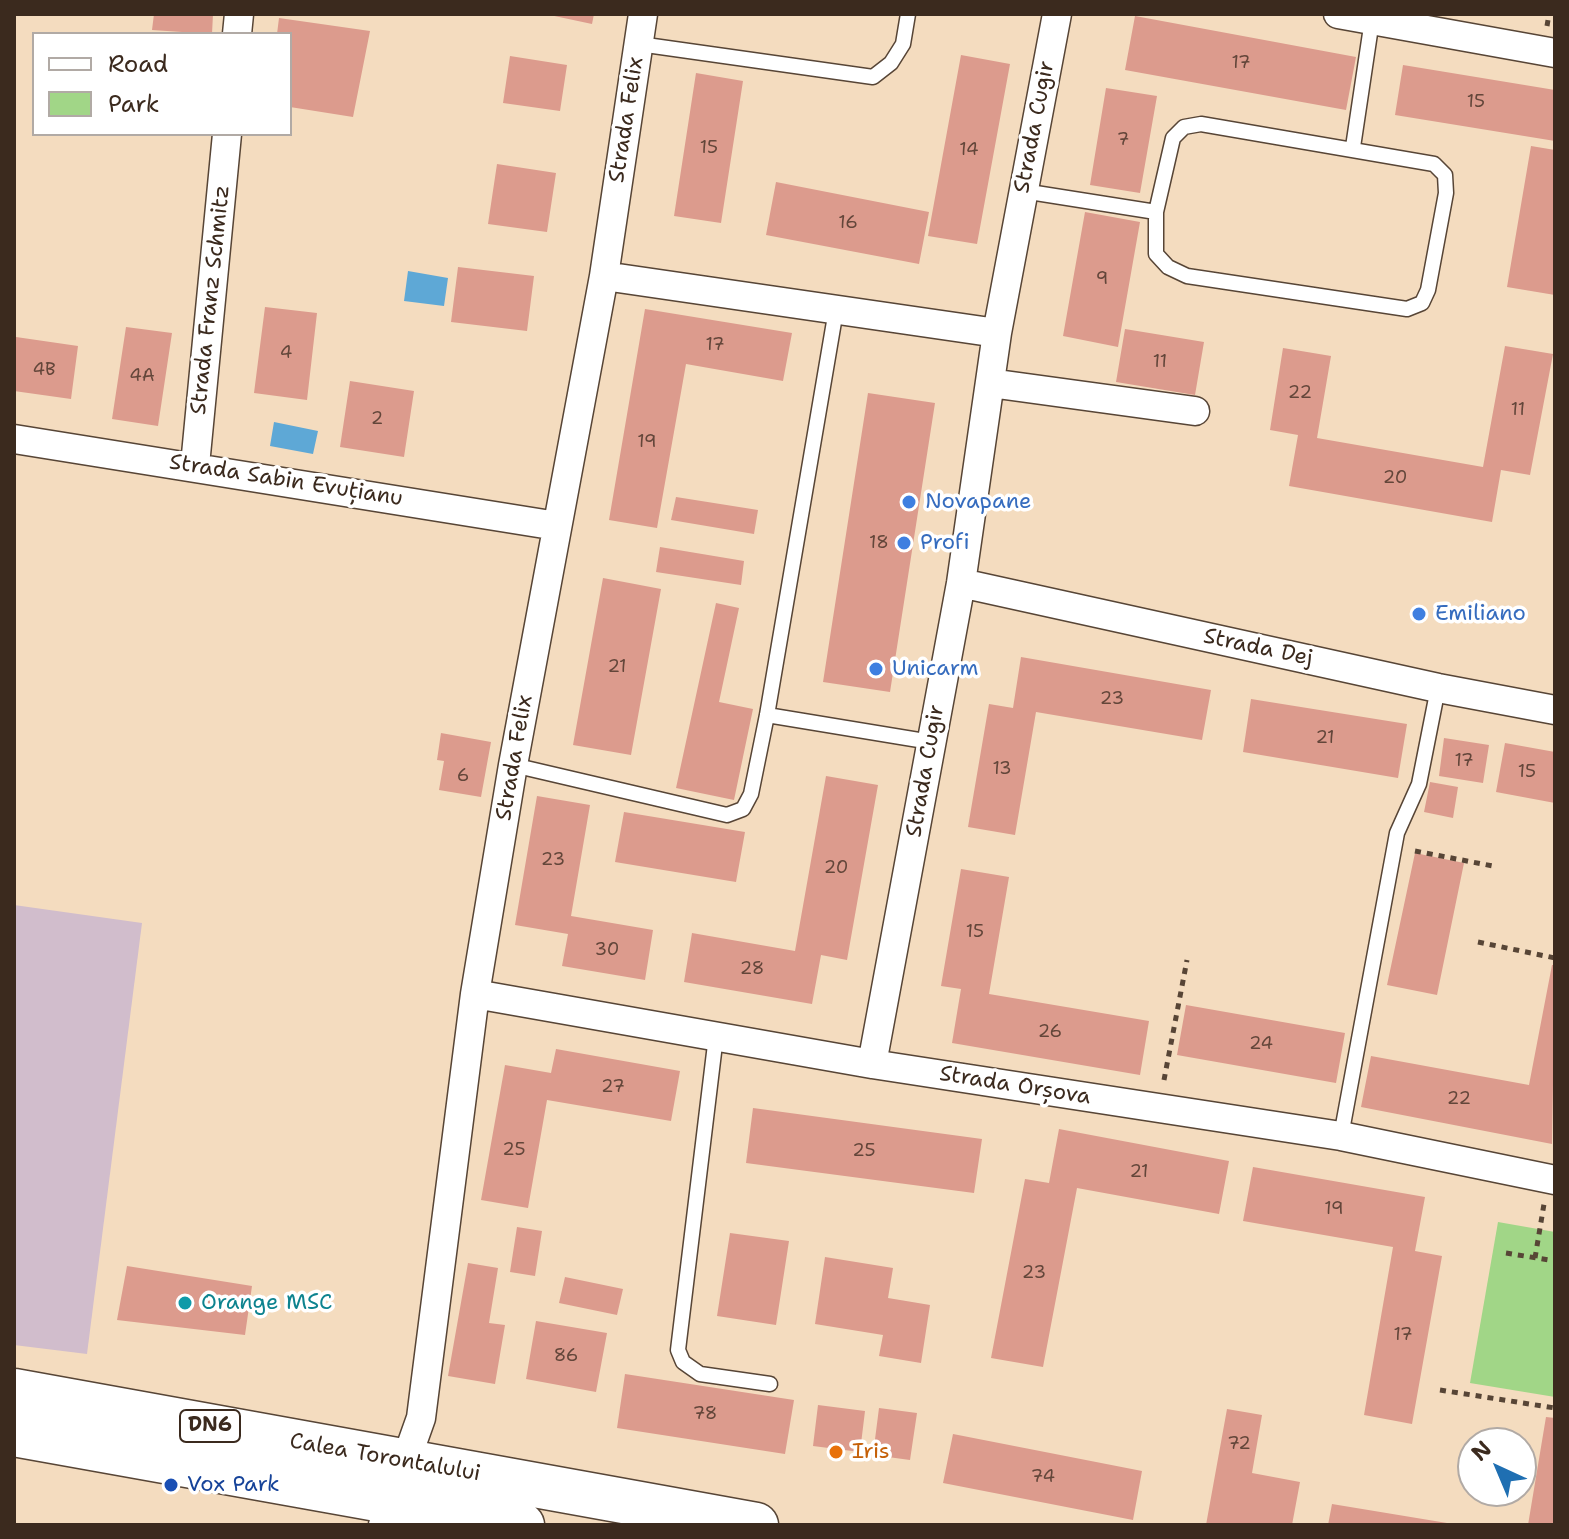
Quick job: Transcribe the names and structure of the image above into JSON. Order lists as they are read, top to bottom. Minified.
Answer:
{"streets":{"main road":["DN6","Calea Torontalului"],"street":["Strada Felix","Strada Cugir","Strada Franz Schmitz","Strada Sabin Evuțianu","Strada Dej","Strada Orșova"]},"crossings":[["Strada Felix","Strada Sabin Evuțianu"],["Strada Felix","Strada Orșova"],["Strada Felix","Calea Torontalului"],["Strada Cugir","Strada Dej"],["Strada Cugir","Strada Orșova"],["Strada Franz Schmitz","Strada Sabin Evuțianu"]],"places":["Novapane","Profi","Emiliano","Unicarm","Orange MSC","Iris","Vox Park"],"house_numbers":["17","15","7","15","14","16","9","17","4","11","4B","4A","22","11","2","19","20","18","21","23","21","17","13","15","6","23","20","15","30","28","26","24","27","22","25","25","21","19","23","17","86","78","72","74"],"legend":["Road","Park"],"north":"top left"}
